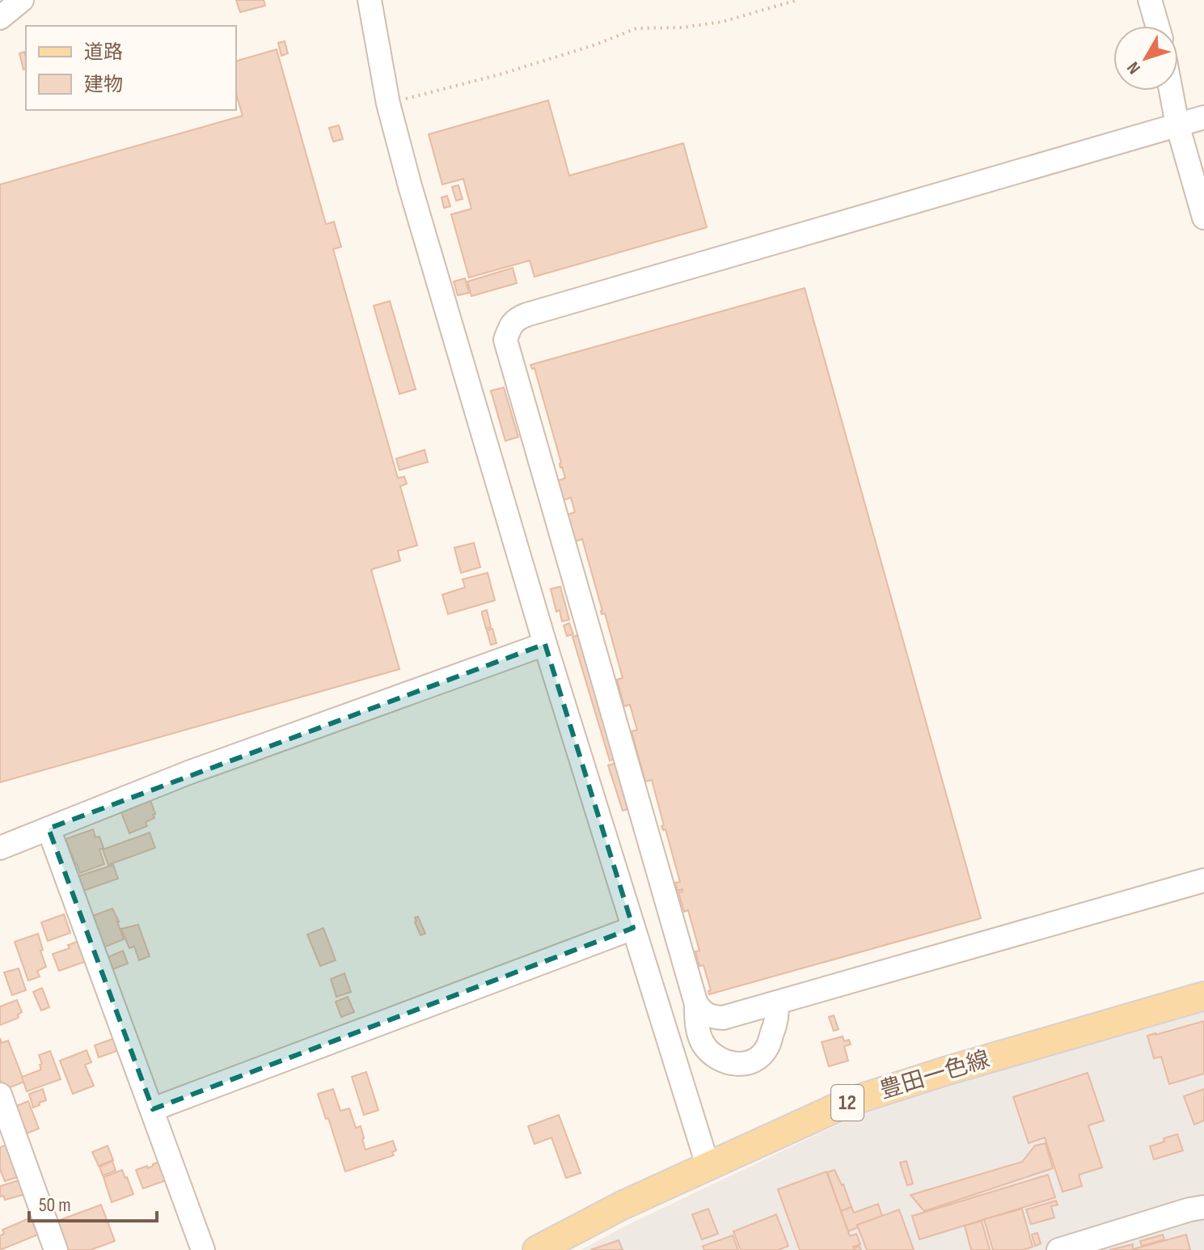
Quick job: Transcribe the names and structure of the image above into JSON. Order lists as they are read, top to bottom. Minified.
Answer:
{"streets":{"main road":["豊田一色線","12"]},"legend":["道路","建物"],"scale_bar":"50 m","north":"bottom left"}
